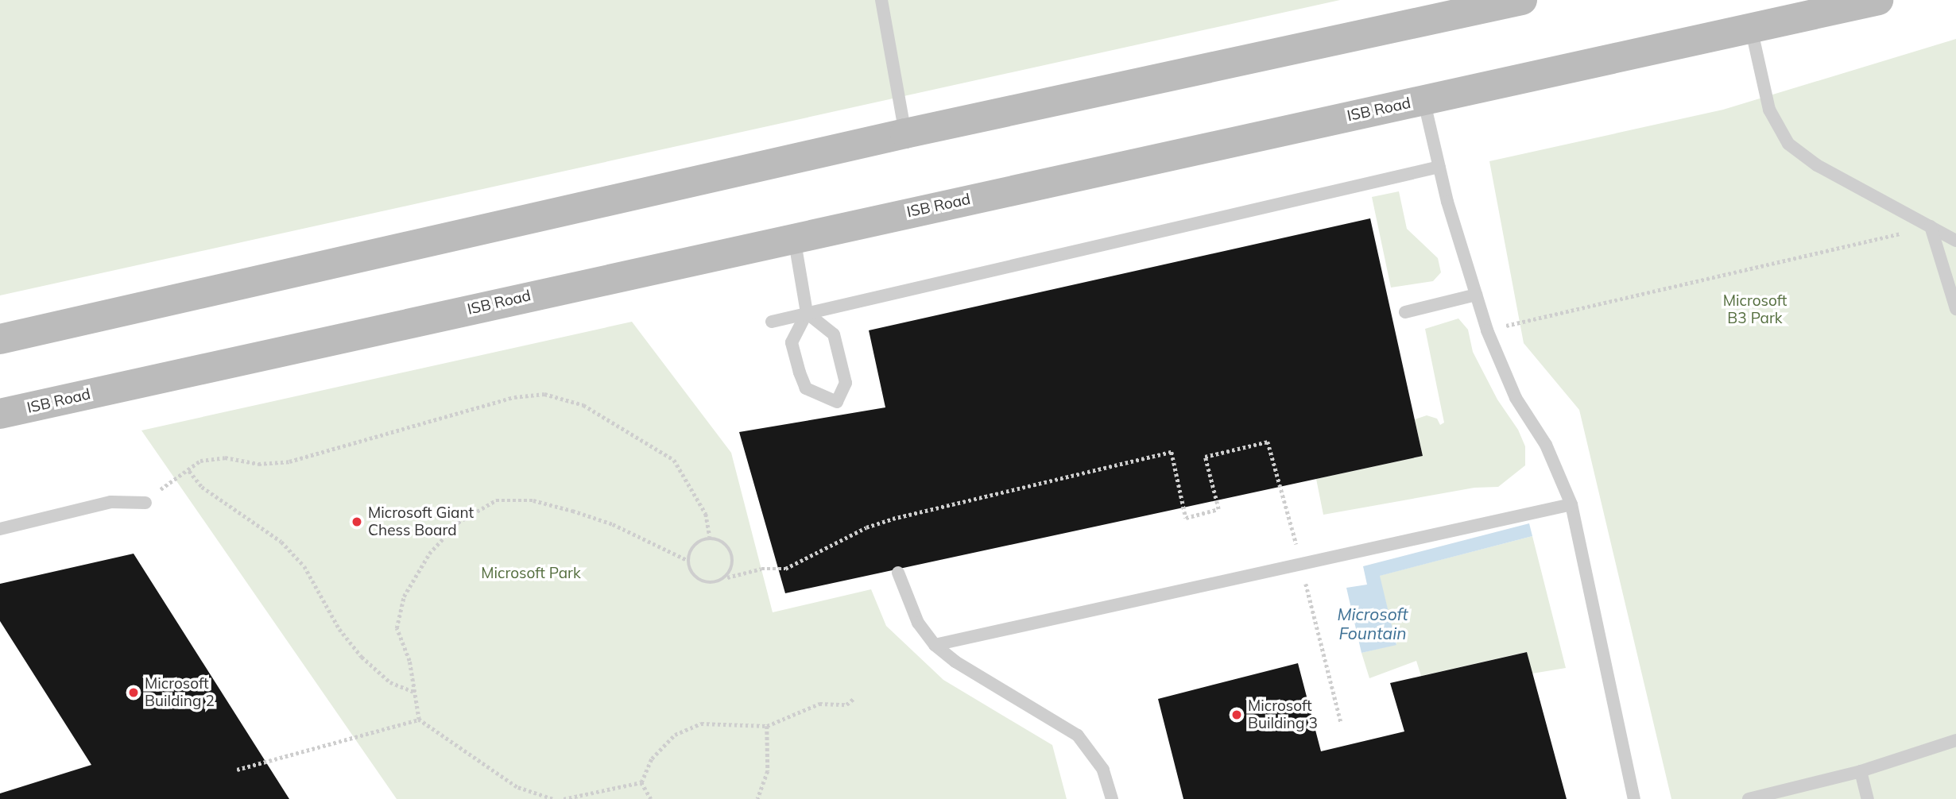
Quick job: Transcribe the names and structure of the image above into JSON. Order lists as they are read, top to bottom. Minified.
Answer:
{"streets":{"main road":["ISB Road"]},"water":["Microsoft Fountain"],"parks":["Microsoft B3 Park","Microsoft Park"],"places":["Microsoft Giant Chess Board","Microsoft Building 2","Microsoft Building 3"]}
